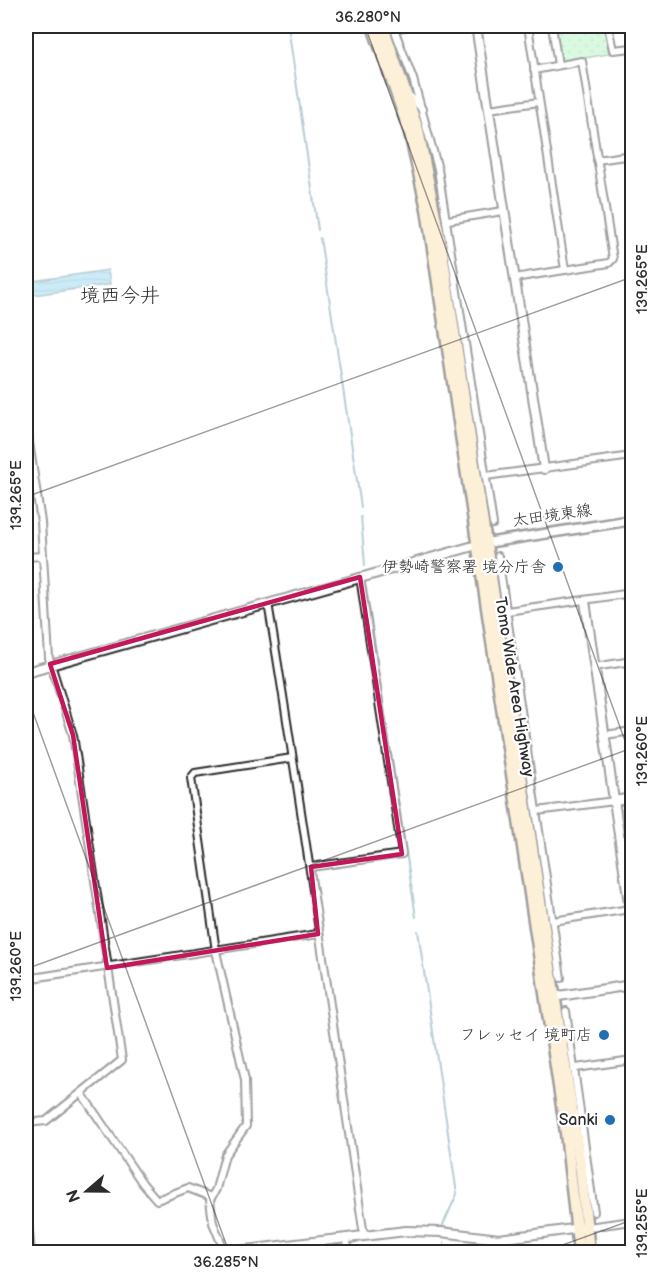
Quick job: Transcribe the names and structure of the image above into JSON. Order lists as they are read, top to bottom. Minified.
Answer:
{"streets":{"highway":["Tomo Wide Area Highway"],"main road":["太田境東線"]},"crossings":[["太田境東線","Tomo Wide Area Highway"]],"districts":["境西今井"],"places":["伊勢崎警察署 境分庁舎","フレッセイ 境町店","Sanki"],"north":"left","coordinates":["36.280°N","139.265°E","139.260°E","139.255°E","36.285°N"]}
